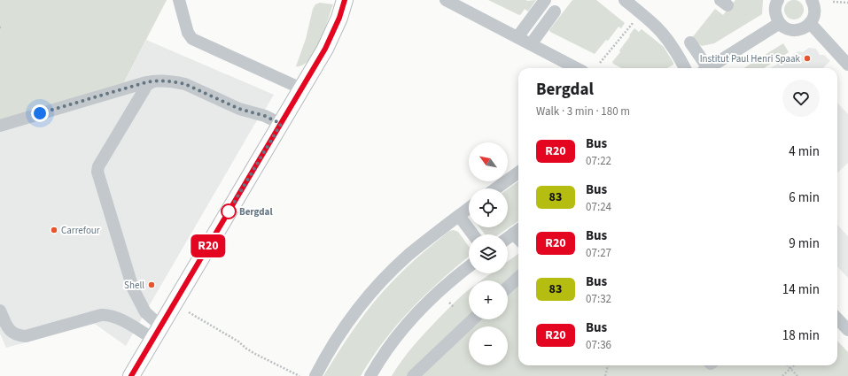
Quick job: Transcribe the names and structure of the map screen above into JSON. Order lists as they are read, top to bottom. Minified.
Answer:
{"places":["Institut Paul Henri Spaak","Bergdal","Carrefour","Shell"],"lines":["bus line R20"],"north":"top left","page":{"on_map":"R20","heading":["Bergdal","Walk · 3 min · 180 m"],"list":[{"mark":"R20","name":"Bus","note":"07:22","value":"4 min"},{"mark":"83","name":"Bus","note":"07:24","value":"6 min"},{"mark":"R20","name":"Bus","note":"07:27","value":"9 min"},{"mark":"83","name":"Bus","note":"07:32","value":"14 min"},{"mark":"R20","name":"Bus","note":"07:36","value":"18 min"}],"map_buttons":["+","−"]}}
